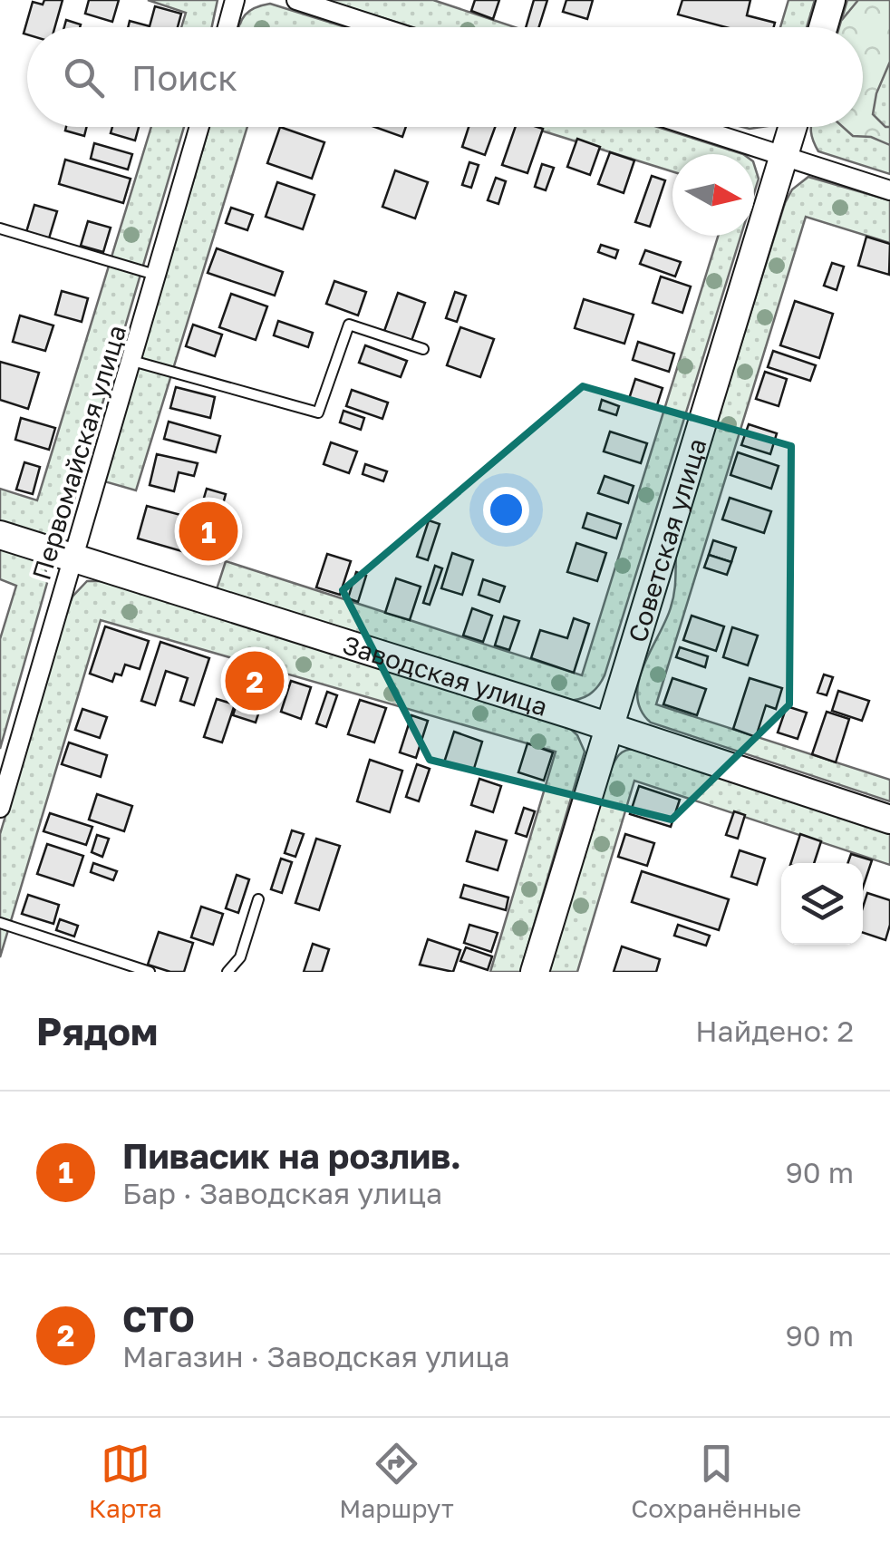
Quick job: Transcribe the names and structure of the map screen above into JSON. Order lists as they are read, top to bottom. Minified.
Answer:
{"streets":{"street":["Первомайская улица","Советская улица","Заводская улица"]},"crossings":[["Первомайская улица","Заводская улица"],["Советская улица","Заводская улица"]],"north":"right","page":{"search":"Поиск","pins":["1","2"],"heading":["Рядом","Найдено: 2"],"list":[{"mark":"1","name":"Пивасик на розлив.","note":"Бар · Заводская улица","value":"90 m"},{"mark":"2","name":"СТО","note":"Магазин · Заводская улица","value":"90 m"}],"nav":["Карта","Маршрут","Сохранённые"]}}
